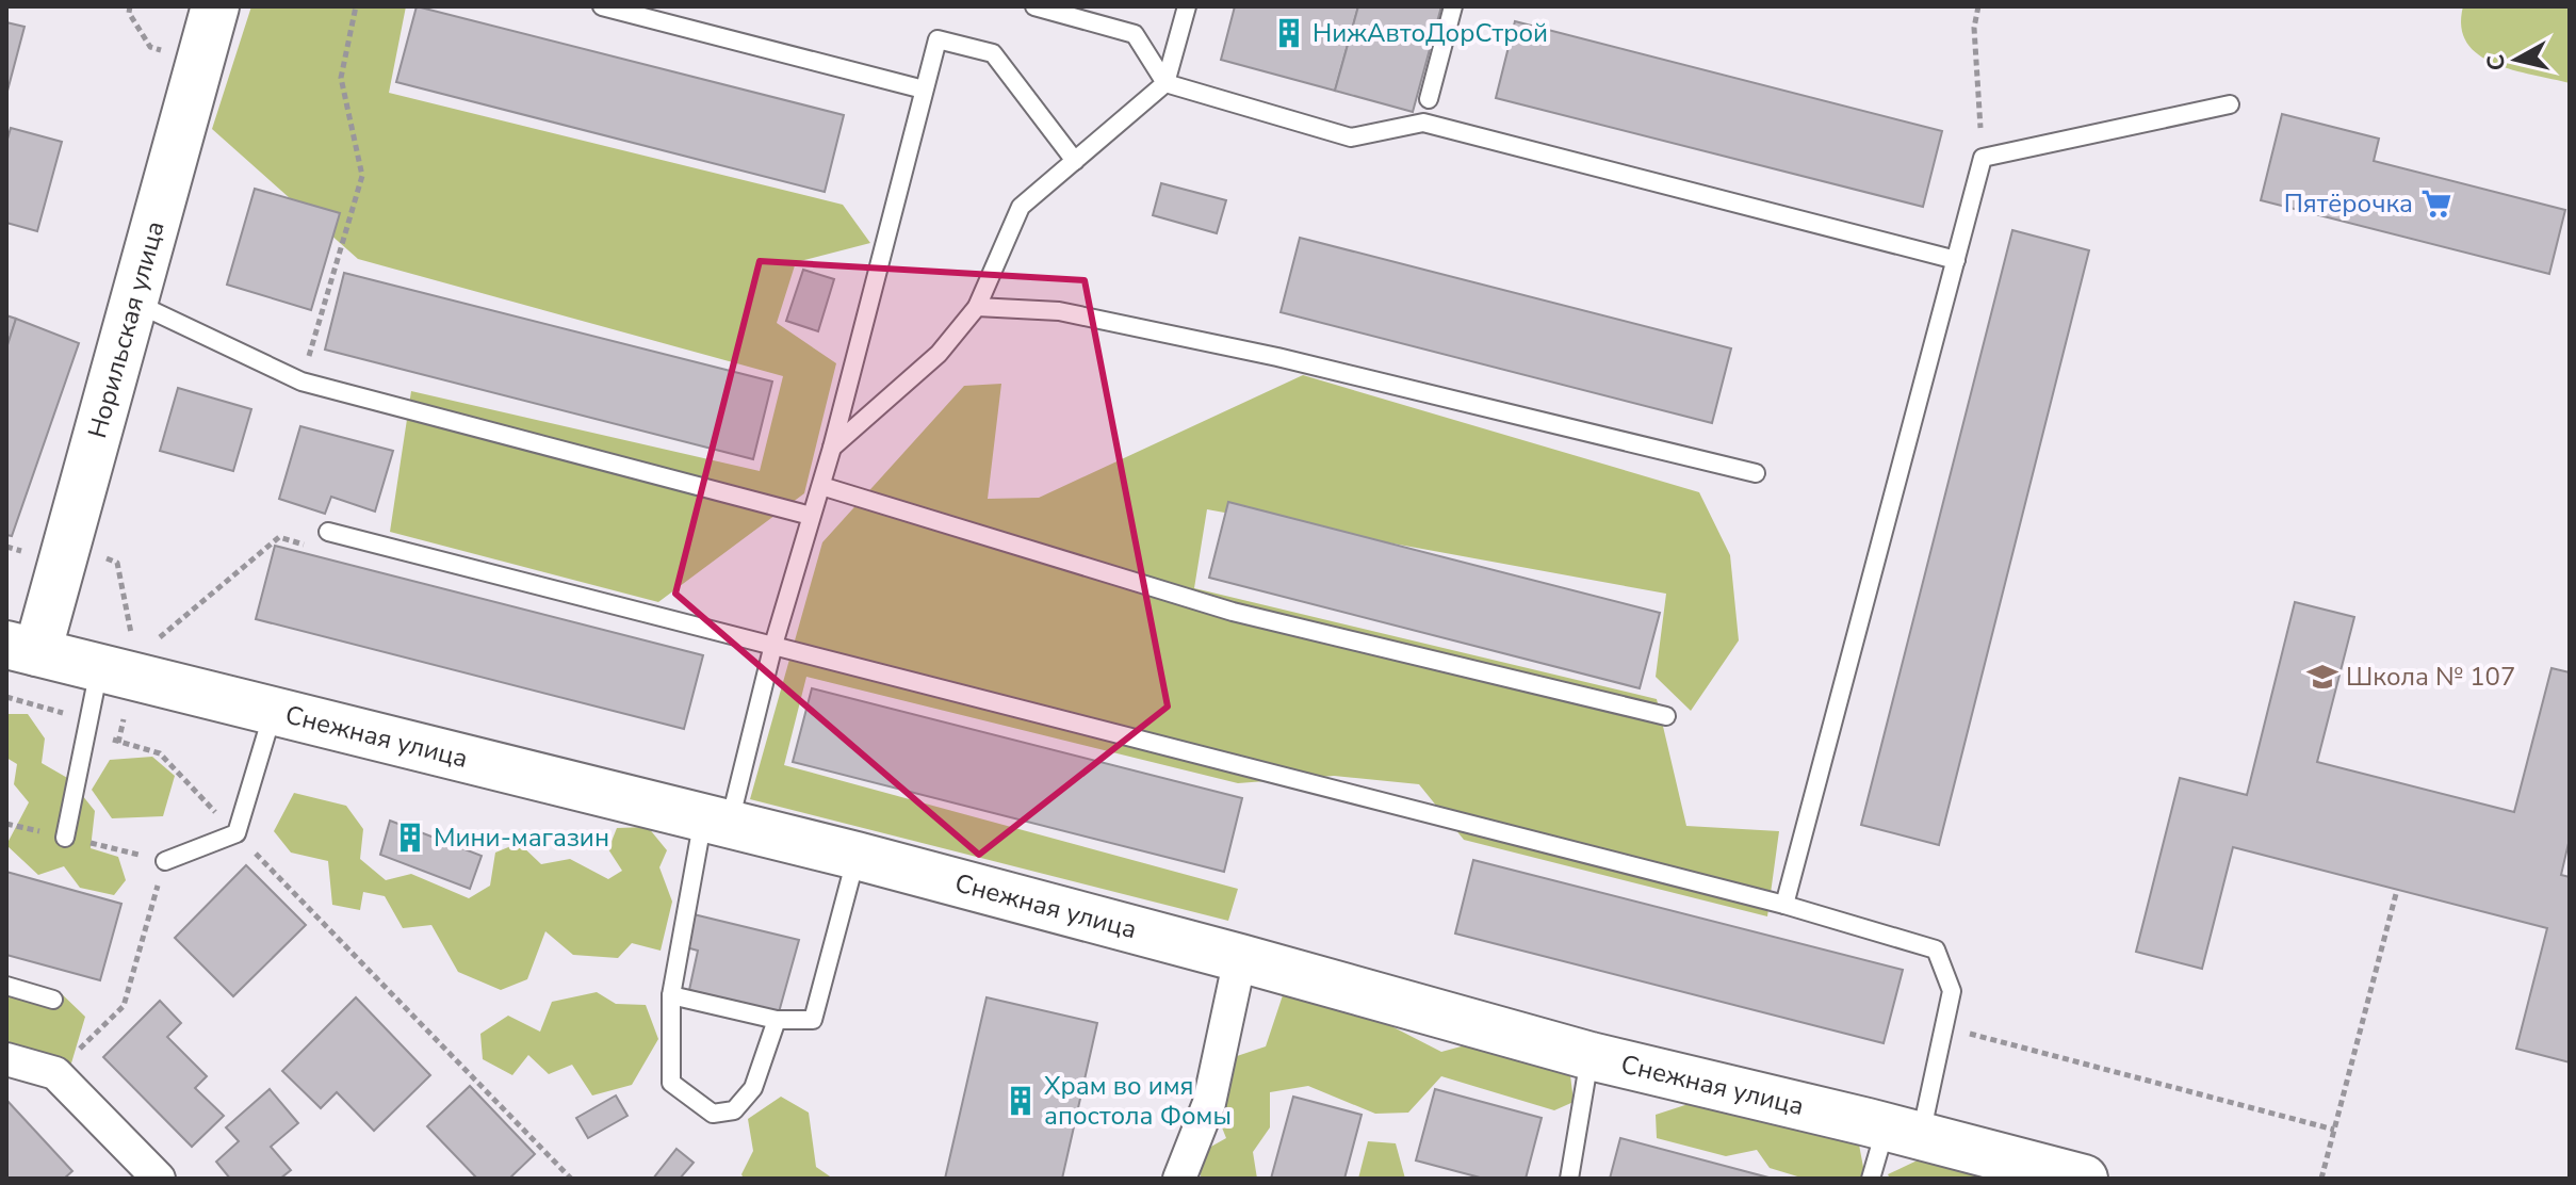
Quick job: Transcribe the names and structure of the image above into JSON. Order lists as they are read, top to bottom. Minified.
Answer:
{"streets":{"street":["Норильская улица","Снежная улица"]},"crossings":[["Норильская улица","Снежная улица"]],"places":{"building":["НижАвтоДорСтрой","Мини-магазин","Храм во имя апостола Фомы"],"supermarket":["Пятёрочка"],"school or university":["Школа № 107"]},"north":"left"}
